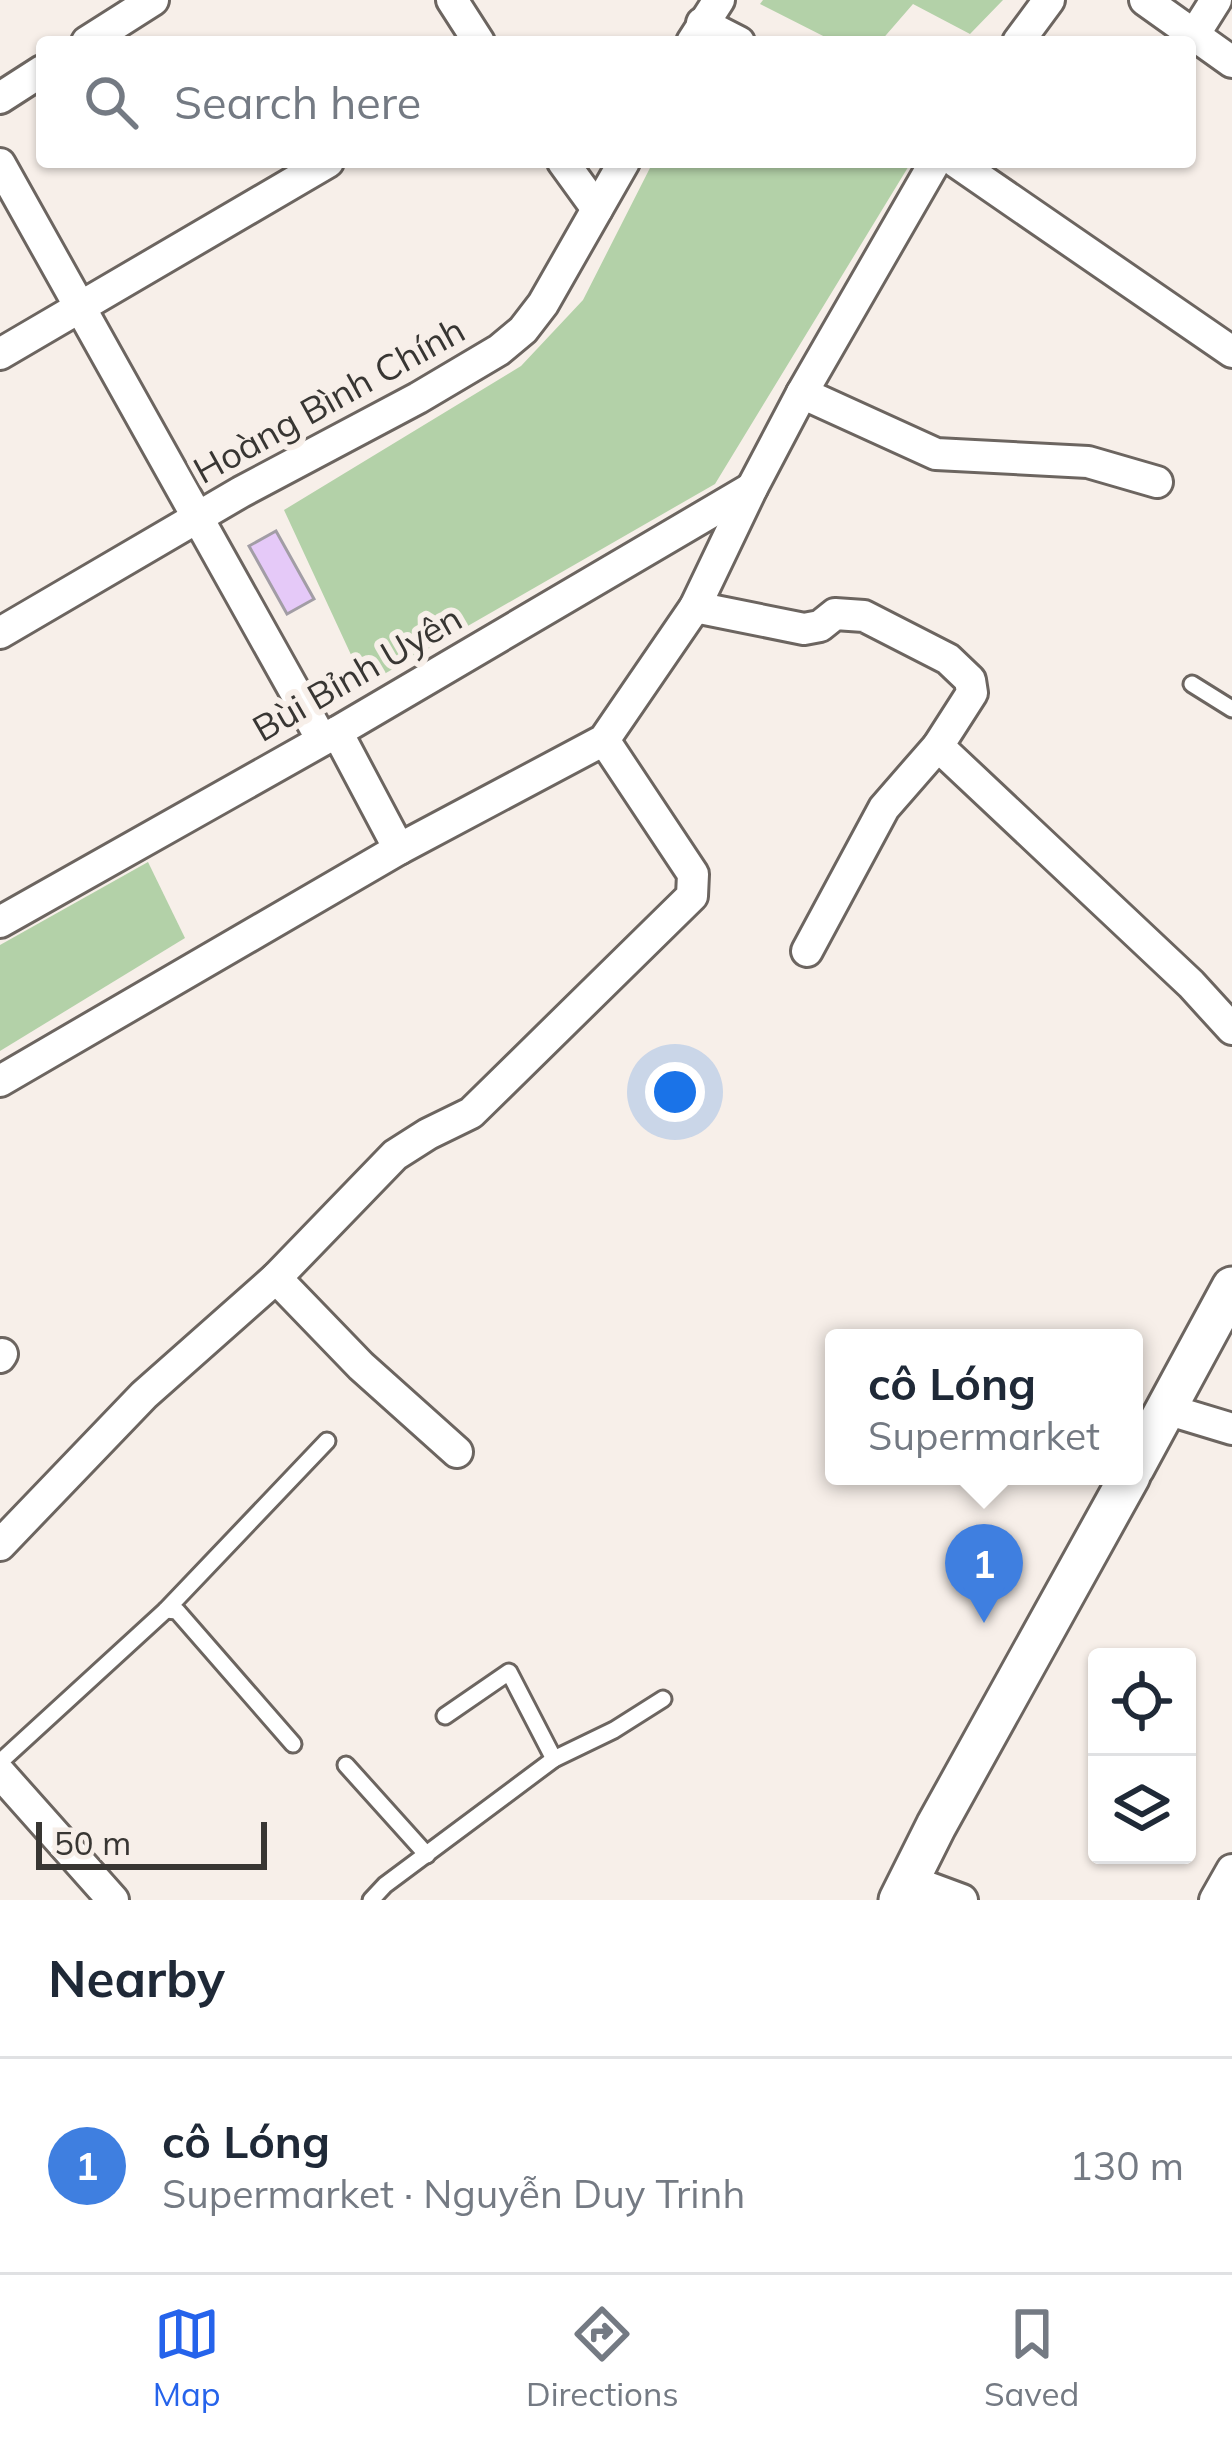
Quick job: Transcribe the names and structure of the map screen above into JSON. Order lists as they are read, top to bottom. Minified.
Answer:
{"streets":{"street":["Hoàng Bình Chính","Bùi Bỉnh Uyên"]},"scale_bar":"50 m","page":{"search":"Search here","popup":["cô Lóng","Supermarket"],"pins":"1","scale":"50 m","heading":"Nearby","list":[{"mark":"1","name":"cô Lóng","note":"Supermarket · Nguyễn Duy Trinh","value":"130 m"}],"nav":["Map","Directions","Saved"]}}
